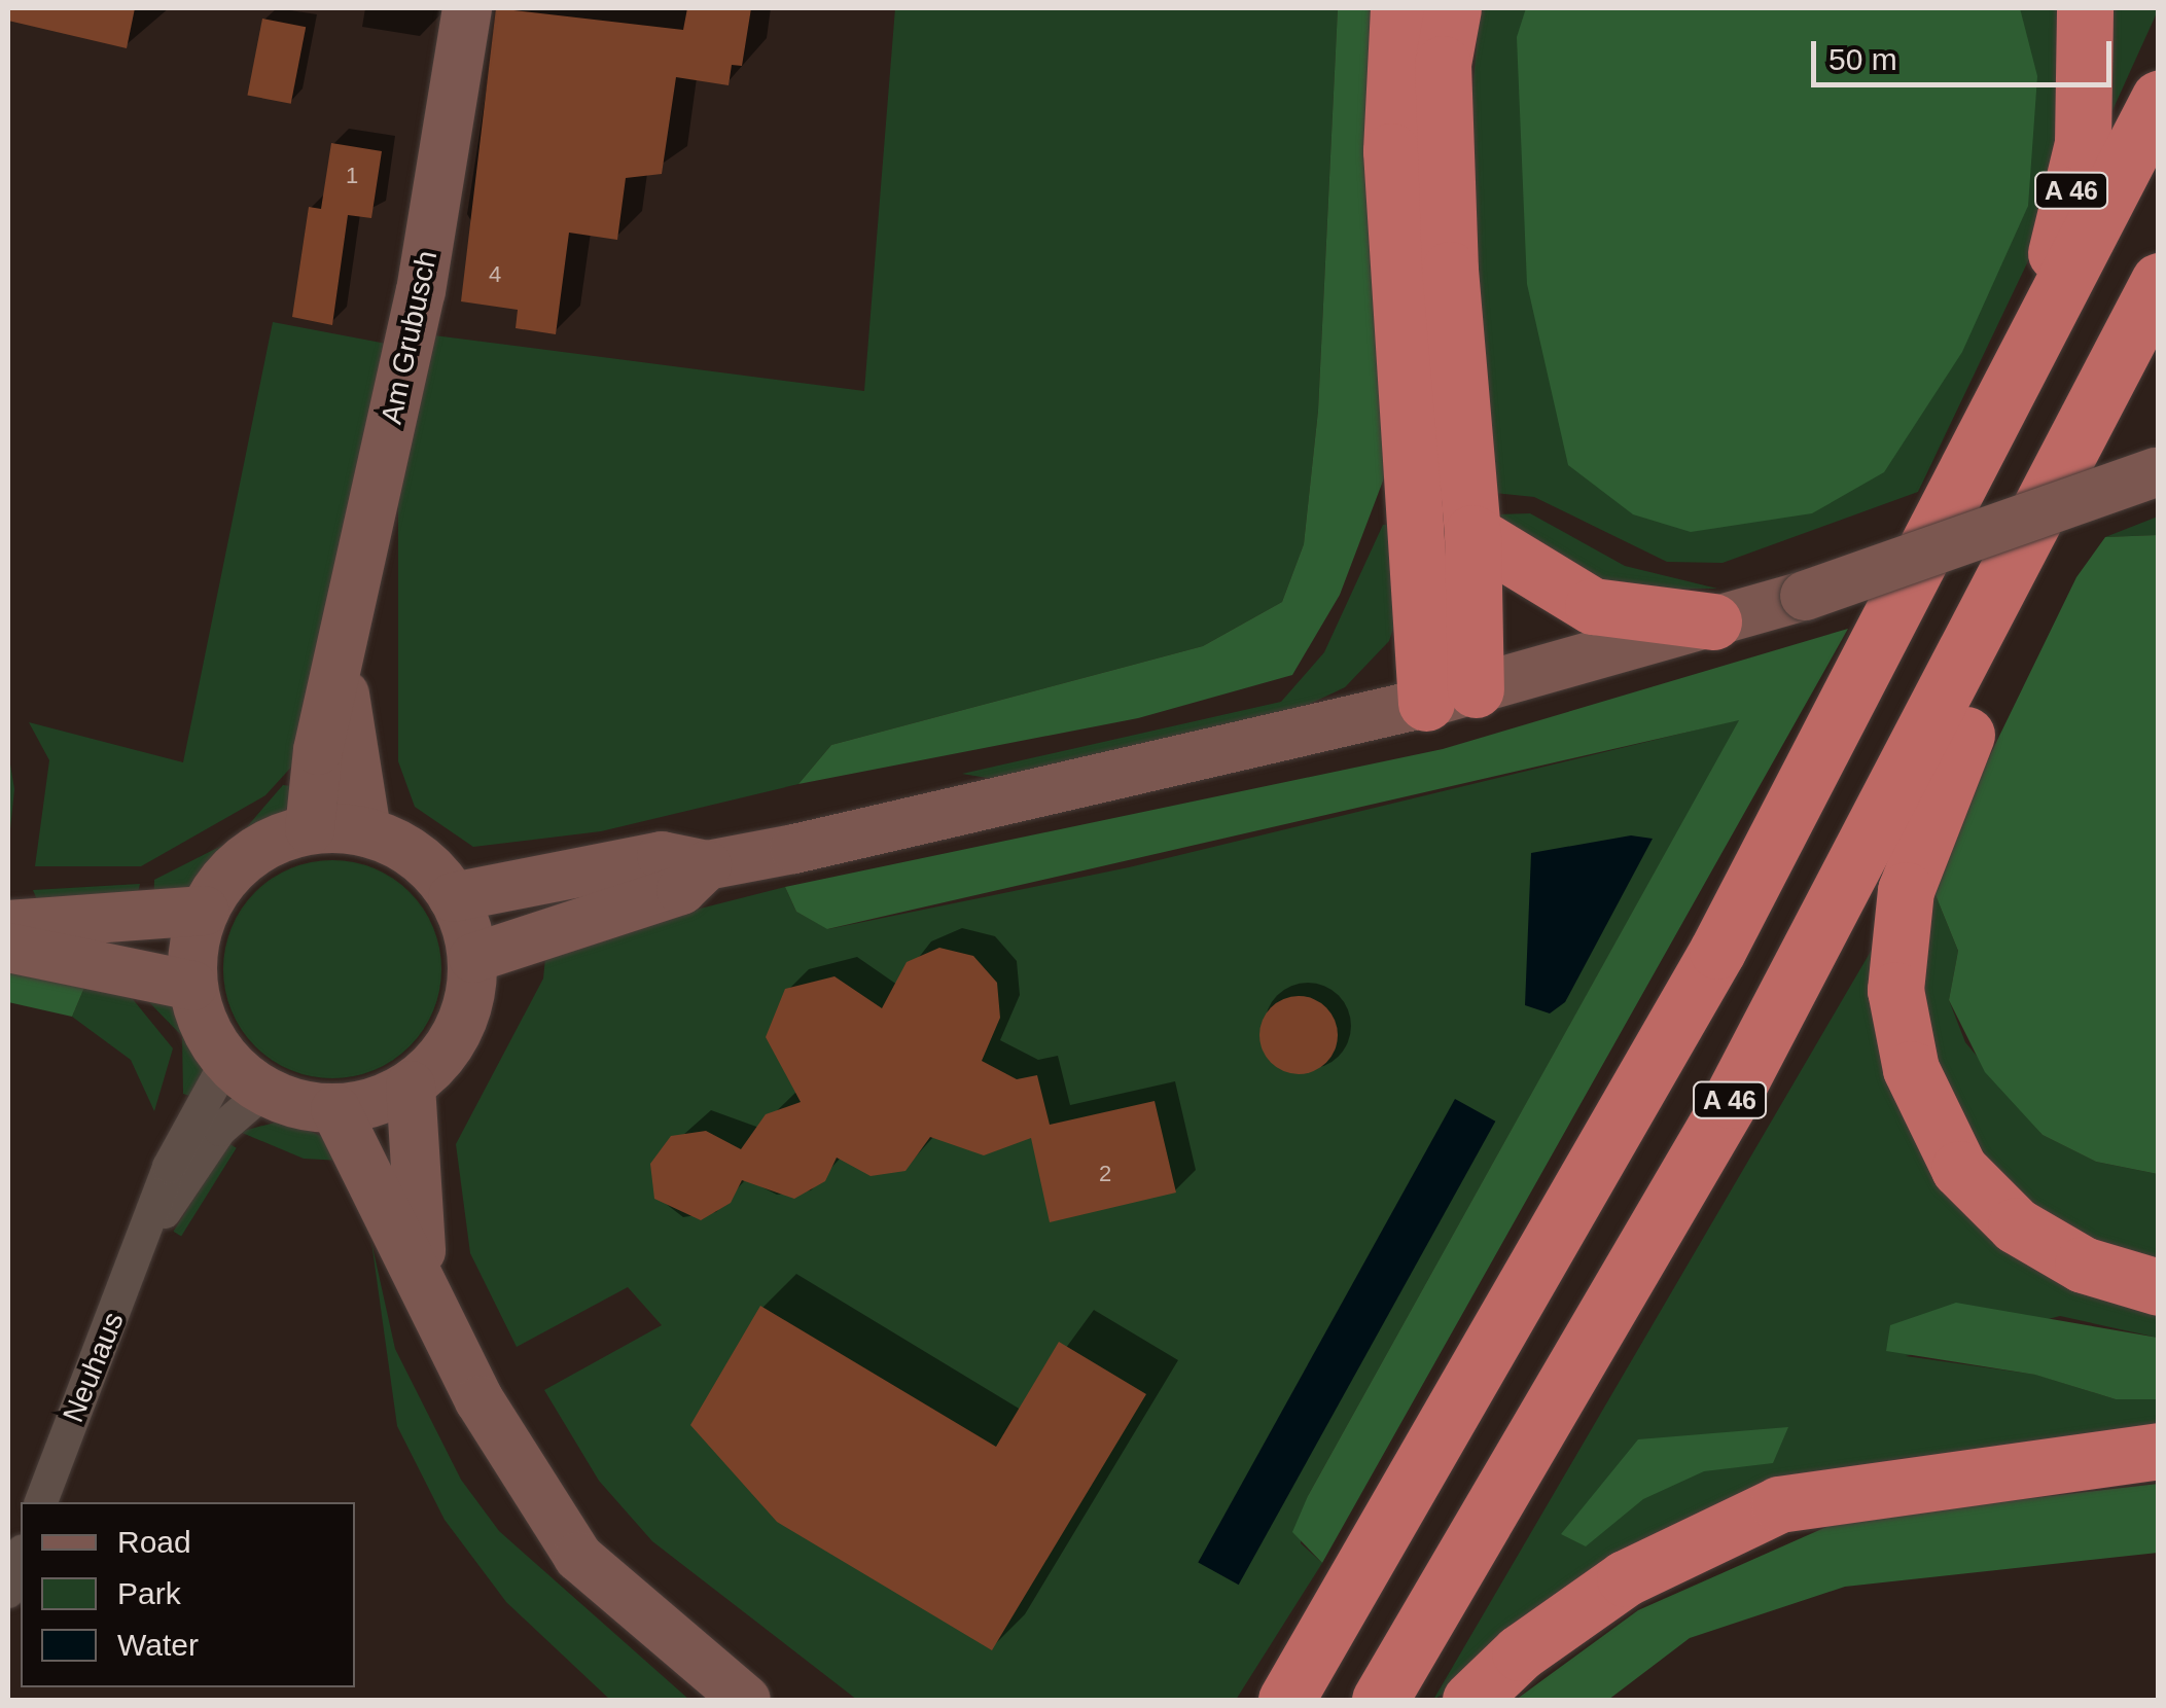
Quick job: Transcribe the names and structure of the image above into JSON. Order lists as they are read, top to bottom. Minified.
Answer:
{"streets":{"highway":["A 46"],"main road":["Am Grubusch"],"street":["Neuhaus"]},"crossings":[["Am Grubusch","Neuhaus"]],"house_numbers":["1","4","2"],"legend":["Road","Park","Water"],"scale_bar":"50 m"}
